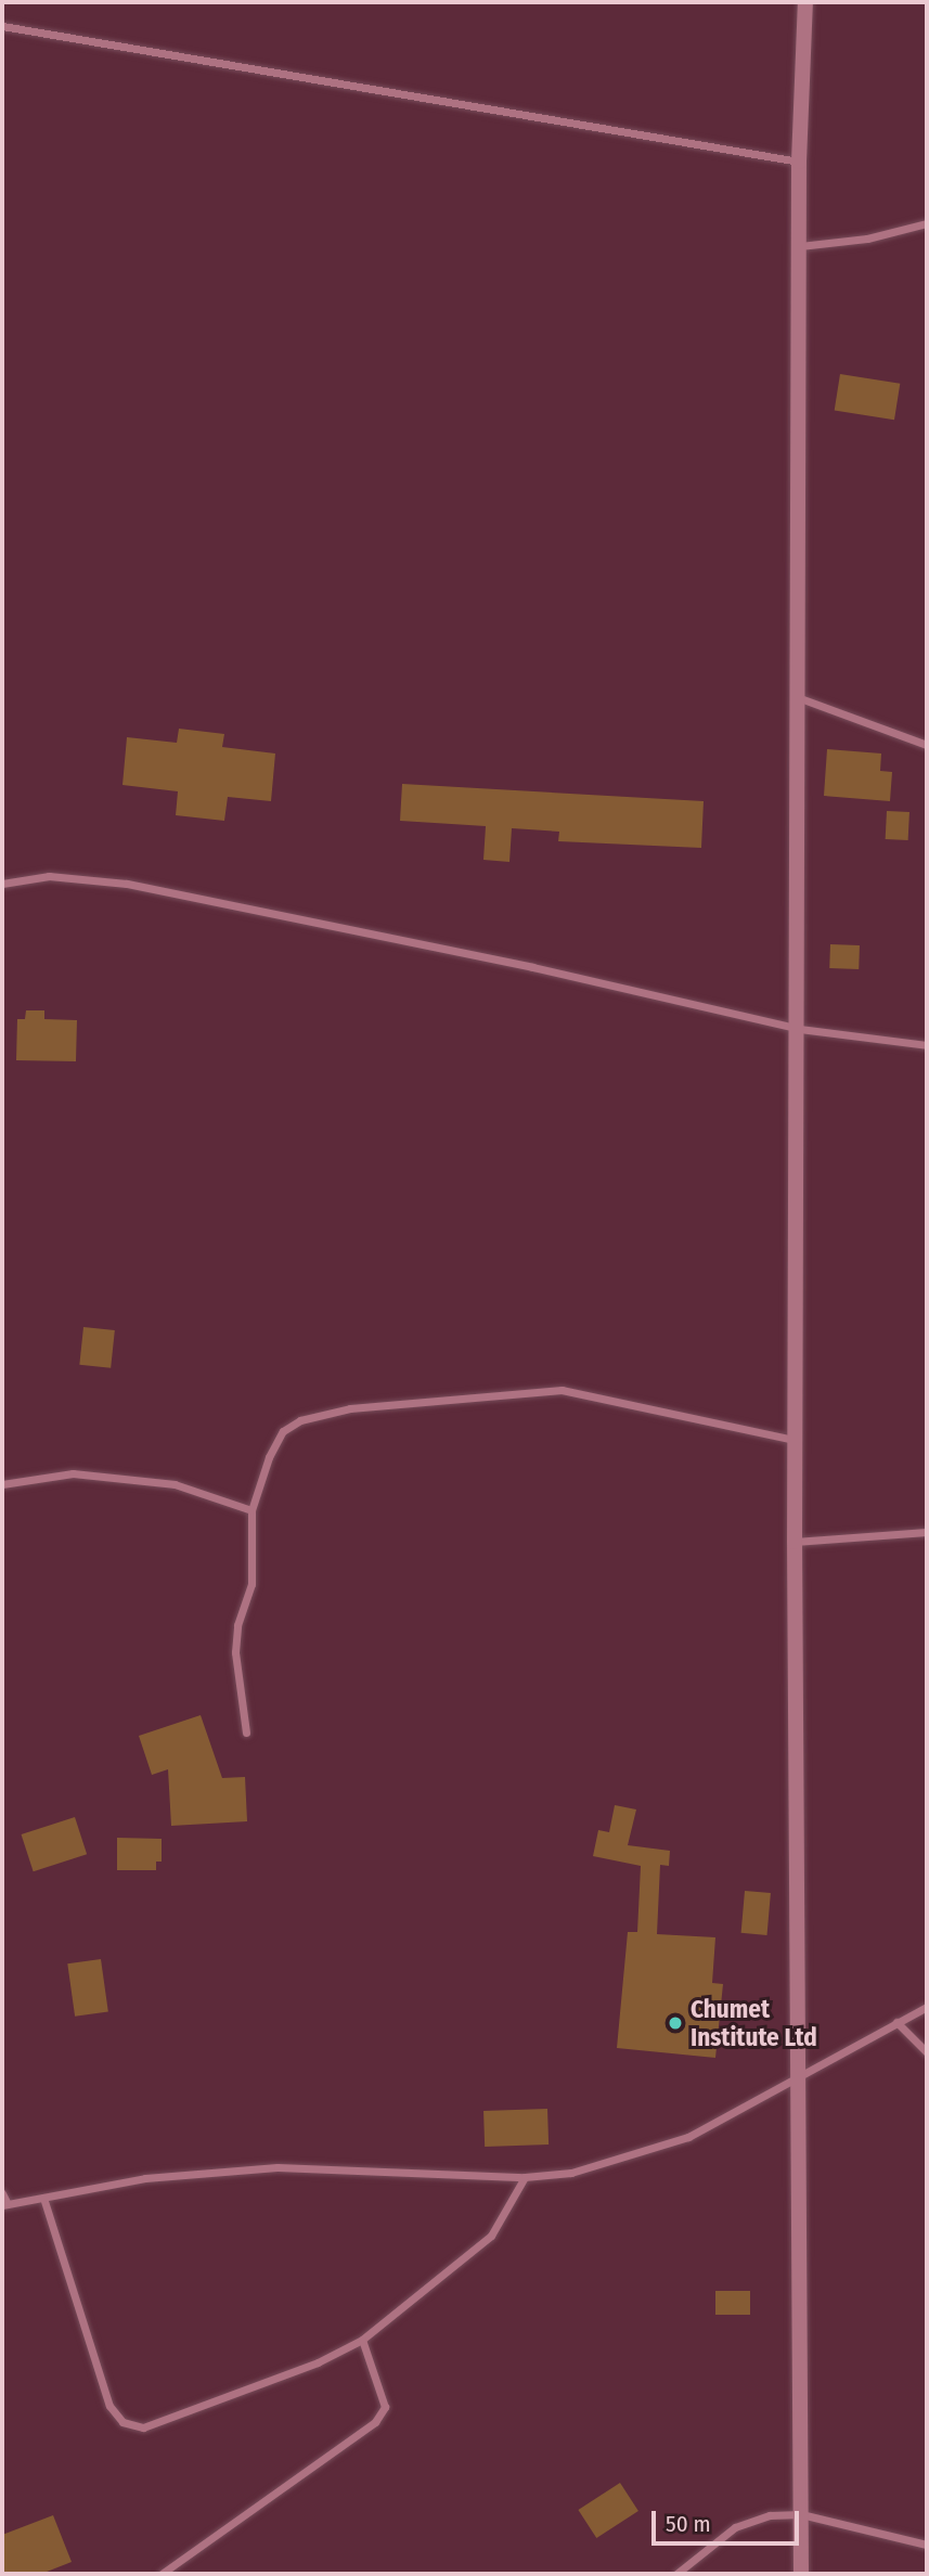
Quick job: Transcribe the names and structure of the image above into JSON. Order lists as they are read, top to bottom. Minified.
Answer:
{"places":["Chumet Institute Ltd"],"scale_bar":"50 m"}
